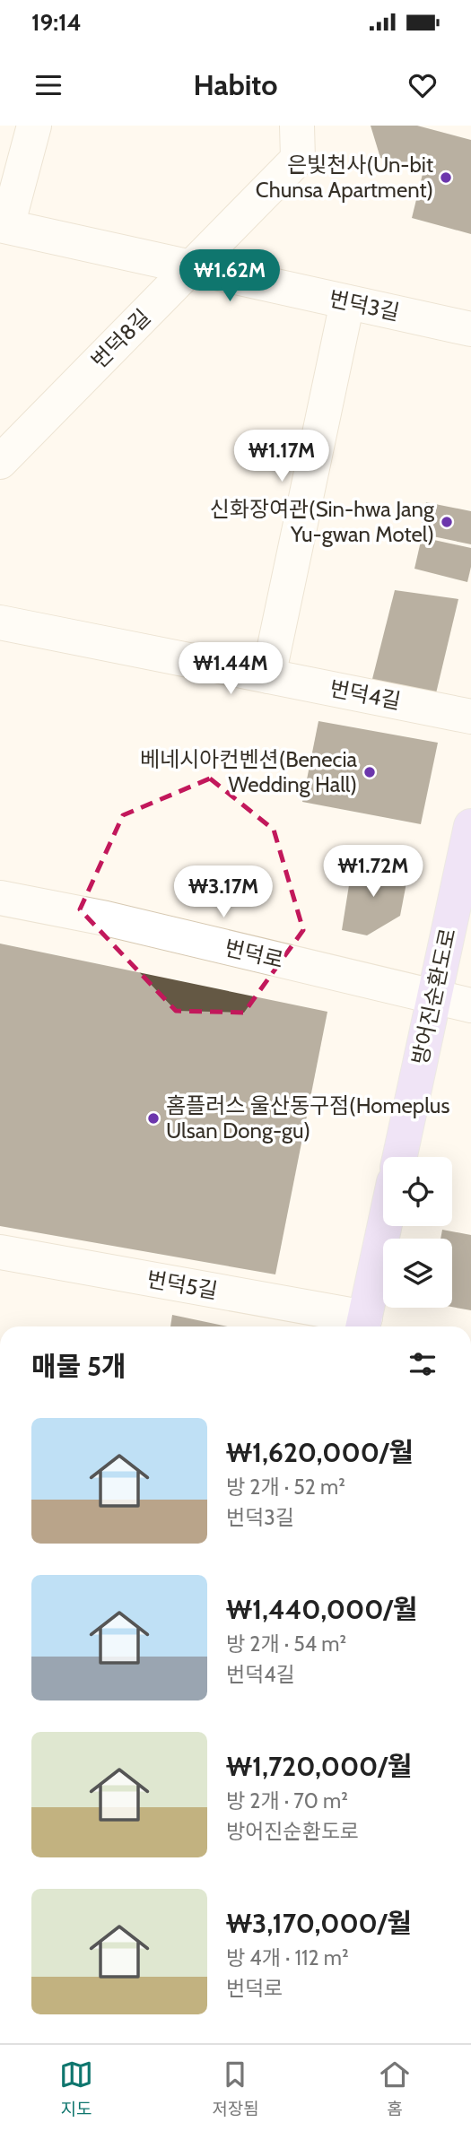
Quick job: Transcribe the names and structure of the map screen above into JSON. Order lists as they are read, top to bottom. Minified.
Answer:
{"streets":{"main road":["방어진순환도로"],"street":["번덕3길","번덕8길","번덕4길","번덕로","번덕5길"]},"crossings":[["번덕3길","번덕8길"],["번덕로","방어진순환도로"]],"places":["은빛천사(Un-bit Chunsa Apartment)","신화장여관(Sin-hwa Jang Yu-gwan Motel)","베네시아컨벤션(Benecia Wedding Hall)","홈플러스 울산동구점(Homeplus Ulsan Dong-gu)"],"page":{"status":"19:14","header":"Habito","price":["₩1.62M","₩1.17M","₩1.44M","₩1.72M","₩3.17M"],"heading":"매물 5개","list":[{"name":"₩1,620,000/월","note":"방 2개 · 52 m² · 번덕3길"},{"name":"₩1,440,000/월","note":"방 2개 · 54 m² · 번덕4길"},{"name":"₩1,720,000/월","note":"방 2개 · 70 m² · 방어진순환도로"},{"name":"₩3,170,000/월","note":"방 4개 · 112 m² · 번덕로"}],"tabs":["지도","저장됨","홈"]}}
